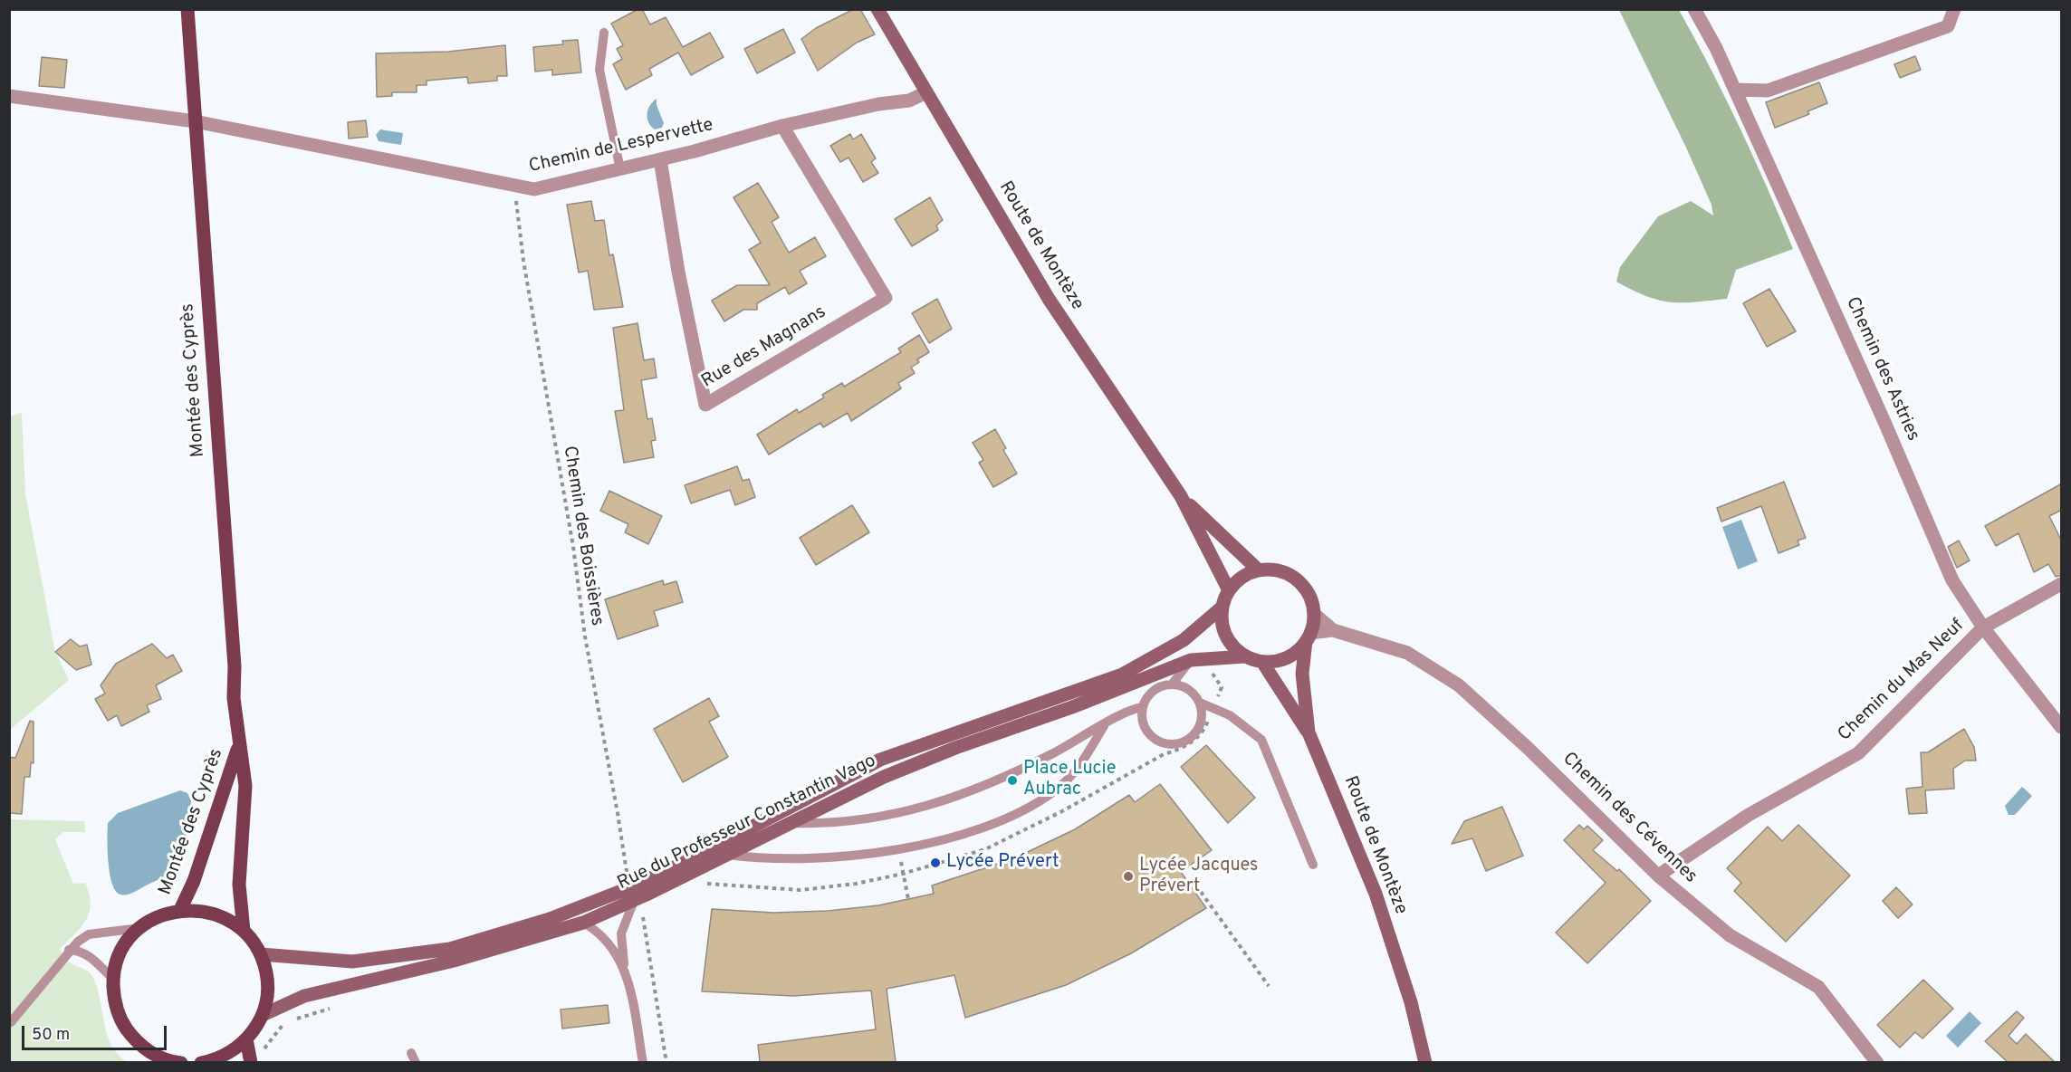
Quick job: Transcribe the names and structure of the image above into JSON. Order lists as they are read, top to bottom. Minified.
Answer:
{"streets":{"main road":["Montée des Cyprès"],"street":["Chemin de Lespervette","Route de Montèze","Rue des Magnans","Chemin des Astries","Chemin du Mas Neuf","Chemin des Cévennes","Rue du Professeur Constantin Vago"],"path":["Chemin des Boissières"]},"crossings":[["Chemin de Lespervette","Route de Montèze"],["Chemin de Lespervette","Rue des Magnans"],["Chemin de Lespervette","Montée des Cyprès"],["Chemin de Lespervette","Chemin des Boissières"],["Route de Montèze","Chemin des Cévennes"],["Route de Montèze","Rue du Professeur Constantin Vago"],["Chemin des Astries","Chemin du Mas Neuf"],["Chemin des Boissières","Rue du Professeur Constantin Vago"],["Chemin du Mas Neuf","Chemin des Cévennes"],["Chemin des Cévennes","Rue du Professeur Constantin Vago"]],"places":["Place Lucie Aubrac","Lycée Prévert","Lycée Jacques Prévert"],"scale_bar":"50 m"}
